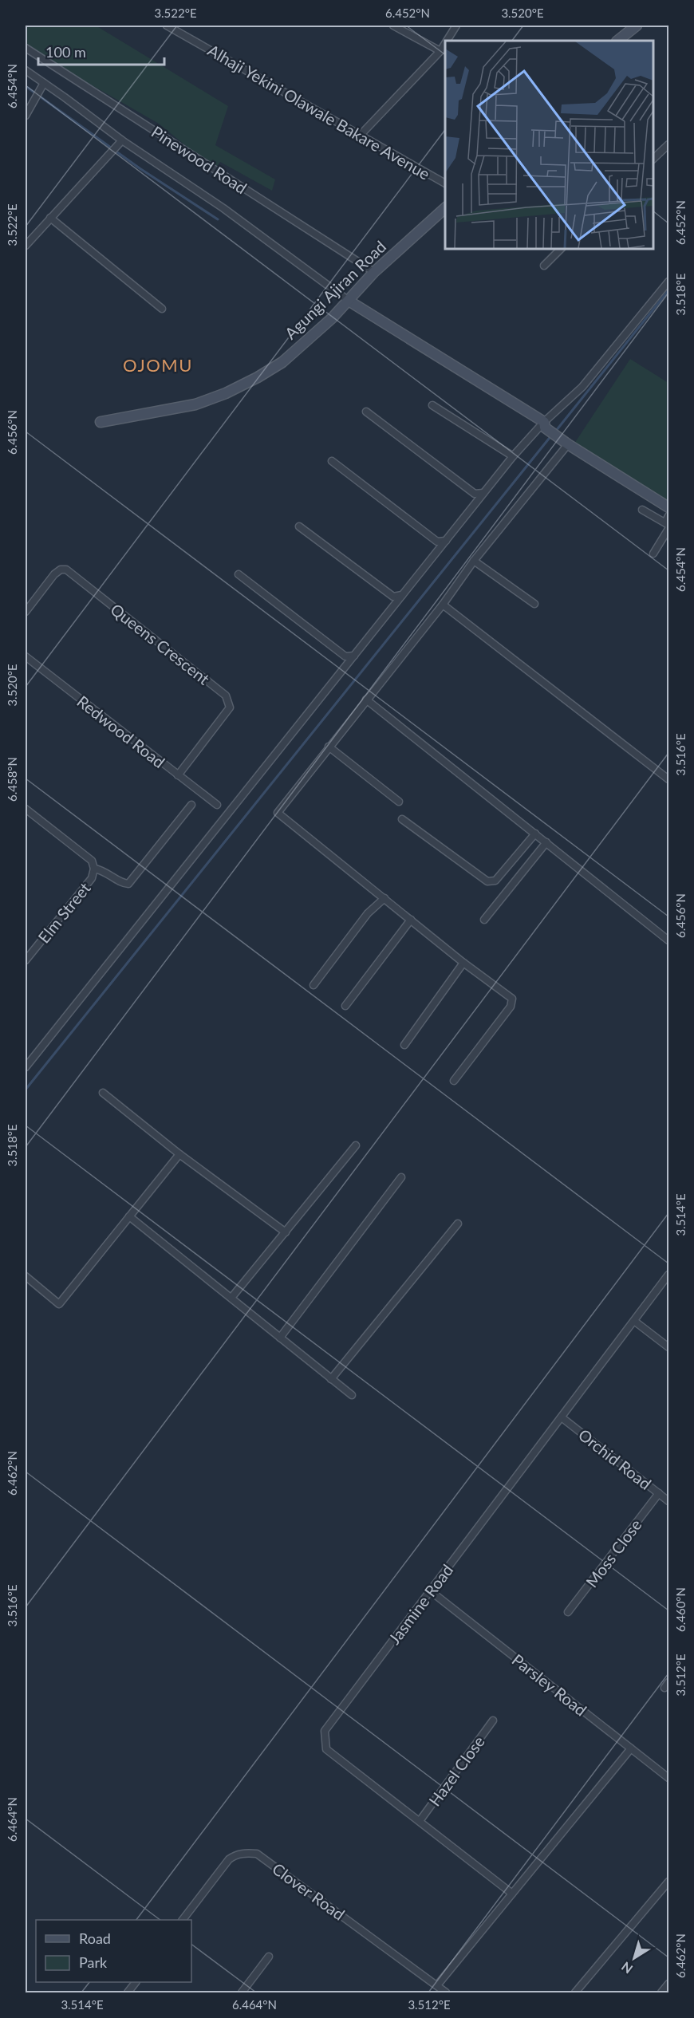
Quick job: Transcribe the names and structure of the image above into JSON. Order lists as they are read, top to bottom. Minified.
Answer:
{"streets":{"street":["Alhaji Yekini Olawale Bakare Avenue","Pinewood Road","Agungi Ajiran Road","Queens Crescent","Redwood Road","Elm Street","Orchid Road","Moss Close","Jasmine Road","Parsley Road","Hazel Close","Clover Road"]},"crossings":[["Pinewood Road","Agungi Ajiran Road"],["Queens Crescent","Redwood Road"],["Orchid Road","Moss Close"],["Orchid Road","Jasmine Road"],["Jasmine Road","Parsley Road"],["Jasmine Road","Hazel Close"]],"districts":["OJOMU"],"legend":["Road","Park"],"scale_bar":"100 m","north":"bottom left","coordinates":["3.522°E","6.452°N","3.520°E","6.454°N","3.518°E","6.456°N","3.516°E","6.458°N","3.514°E","6.462°N","6.460°N","3.512°E","6.464°N"]}
